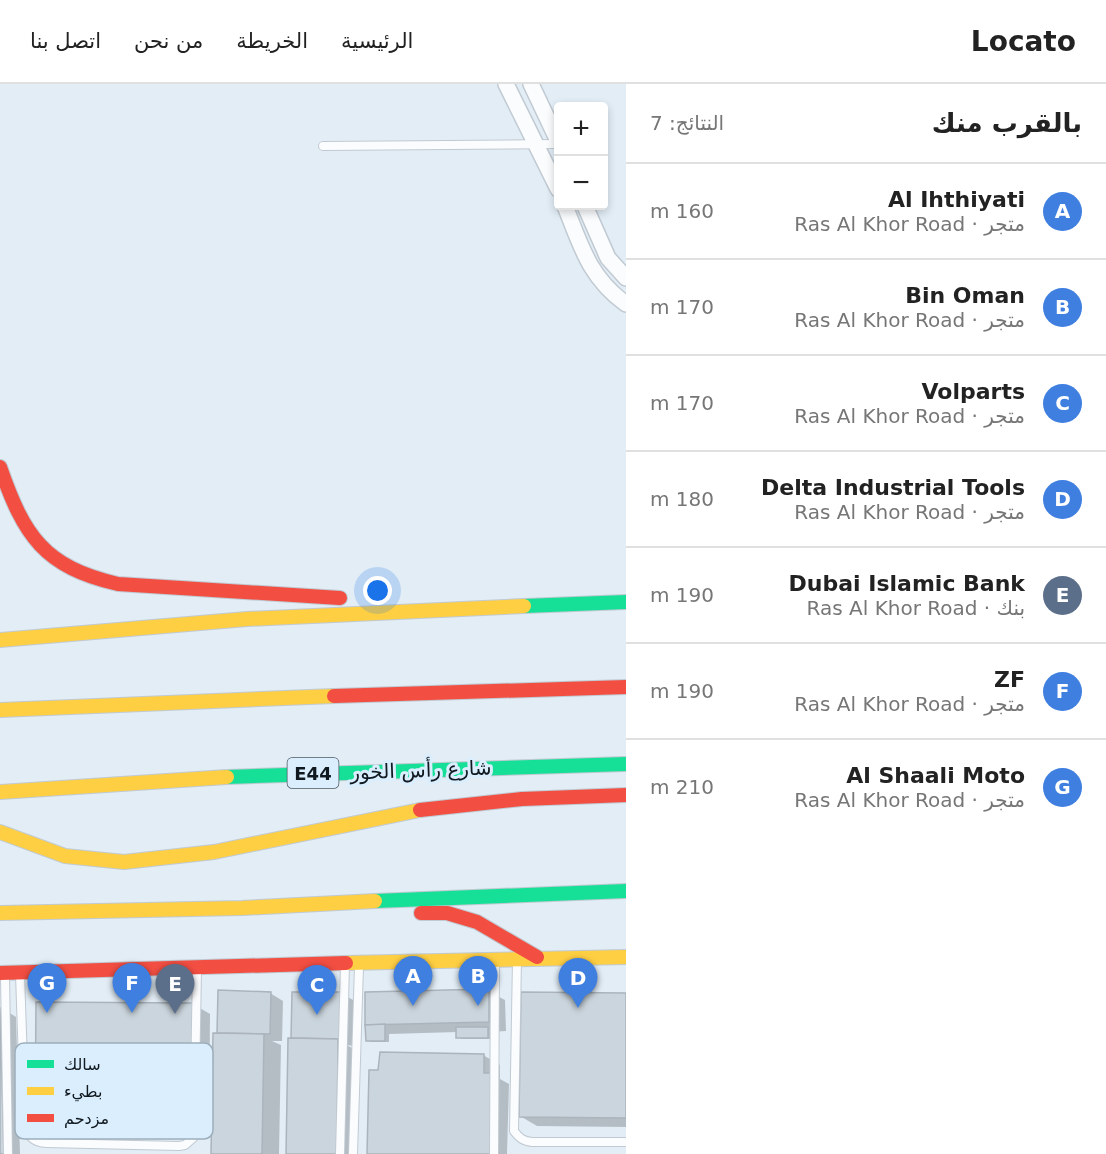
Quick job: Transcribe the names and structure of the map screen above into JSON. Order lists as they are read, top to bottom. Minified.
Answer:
{"streets":{"main road":["شارع رأس الخور","E44"]},"legend":["سالك","بطيء","مزدحم"],"page":{"header":"Locato","nav":["الرئيسية","الخريطة","من نحن","اتصل بنا"],"heading":["بالقرب منك","النتائج: 7"],"map_buttons":["+","−"],"list":[{"mark":"A","name":"Al Ihthiyati","note":"متجر · Ras Al Khor Road","value":"160 m"},{"mark":"B","name":"Bin Oman","note":"متجر · Ras Al Khor Road","value":"170 m"},{"mark":"C","name":"Volparts","note":"متجر · Ras Al Khor Road","value":"170 m"},{"mark":"D","name":"Delta Industrial Tools","note":"متجر · Ras Al Khor Road","value":"180 m"},{"mark":"E","name":"Dubai Islamic Bank","note":"بنك · Ras Al Khor Road","value":"190 m"},{"mark":"F","name":"ZF","note":"متجر · Ras Al Khor Road","value":"190 m"},{"mark":"G","name":"Al Shaali Moto","note":"متجر · Ras Al Khor Road","value":"210 m"}],"pins":["A","B","D","F","G","E","C"]}}
